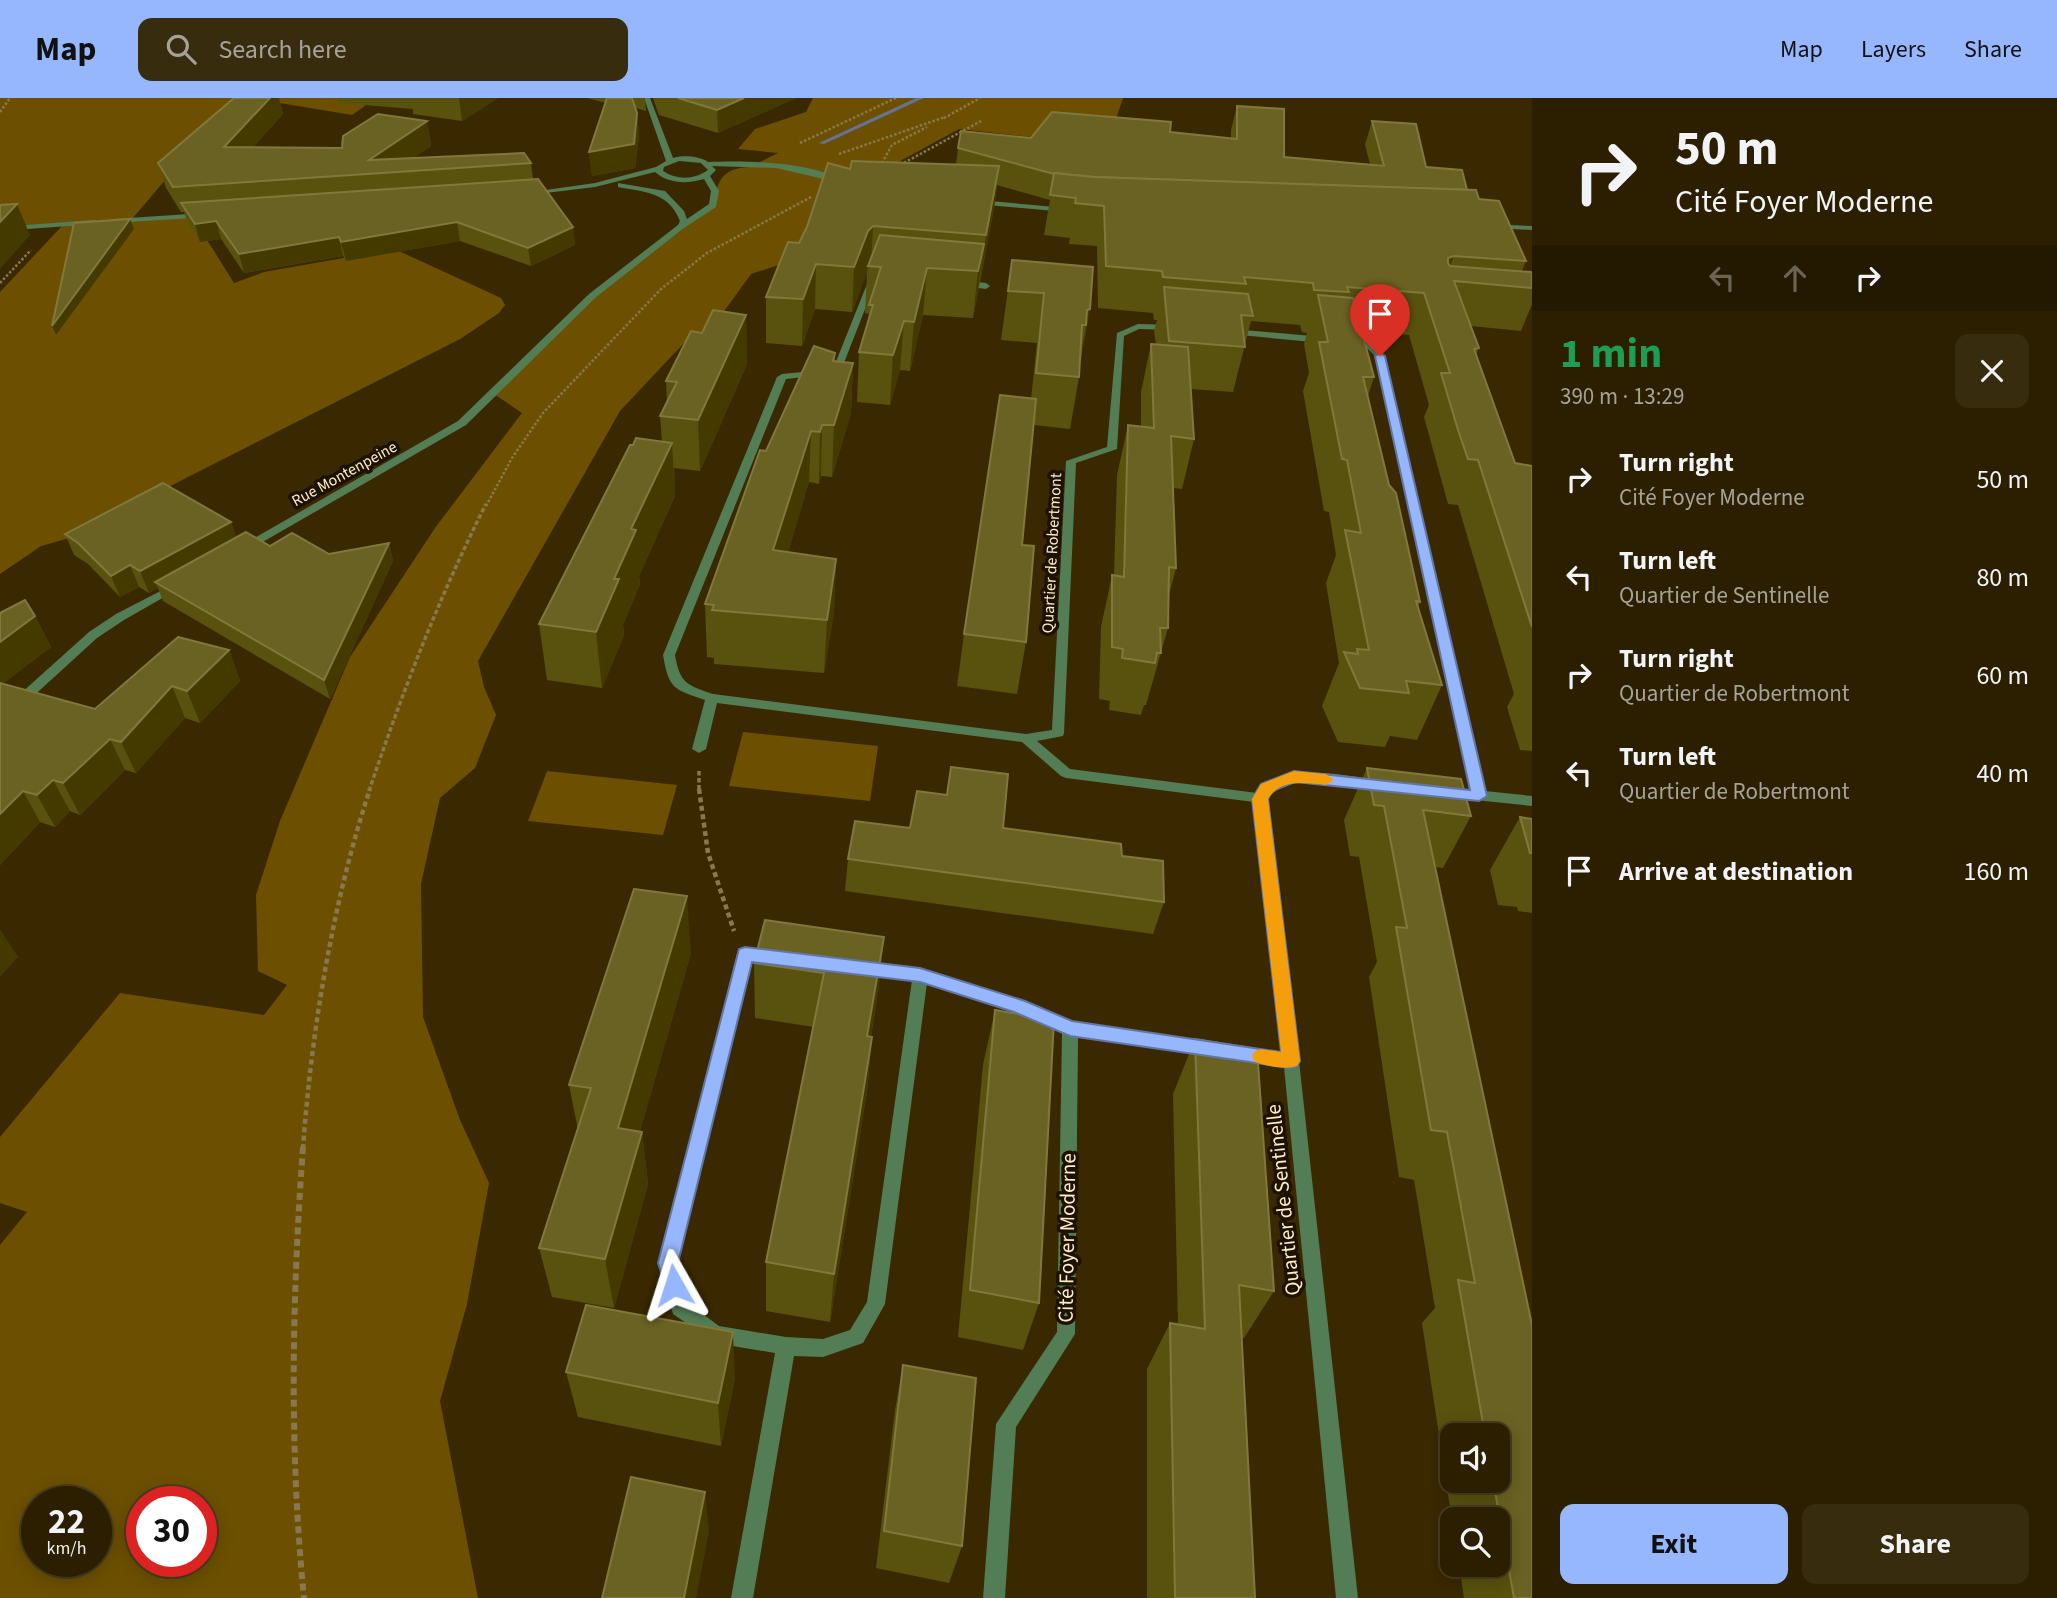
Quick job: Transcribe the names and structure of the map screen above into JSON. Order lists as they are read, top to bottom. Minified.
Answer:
{"streets":{"street":["Rue Montenpeine","Quartier de Robertmont","Quartier de Sentinelle","Cité Foyer Moderne"]},"page":{"header":"Map","search":"Search here","nav":["Map","Layers","Share"],"turn":["50 m","Cité Foyer Moderne"],"heading":["1 min","390 m · 13:29"],"list":[{"name":"Turn right","note":"Cité Foyer Moderne","value":"50 m"},{"name":"Turn left","note":"Quartier de Sentinelle","value":"80 m"},{"name":"Turn right","note":"Quartier de Robertmont","value":"60 m"},{"name":"Turn left","note":"Quartier de Robertmont","value":"40 m"},{"name":"Arrive at destination","value":"160 m"}],"speed":"22 km/h","limit":"30","buttons":["Exit","Share"]}}
